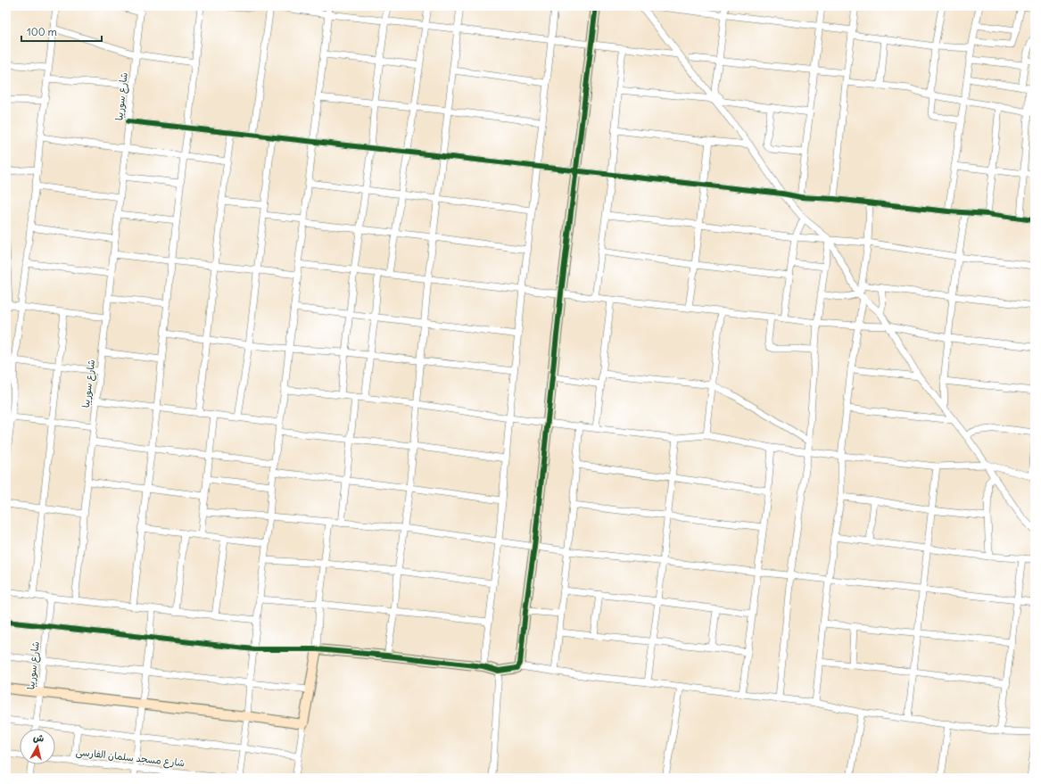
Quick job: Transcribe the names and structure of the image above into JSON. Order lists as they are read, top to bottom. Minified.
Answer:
{"streets":{"street":["شارع سوريبا","شارع مسجد سلمان الفارسى"]},"scale_bar":"100 m","north":"top"}
